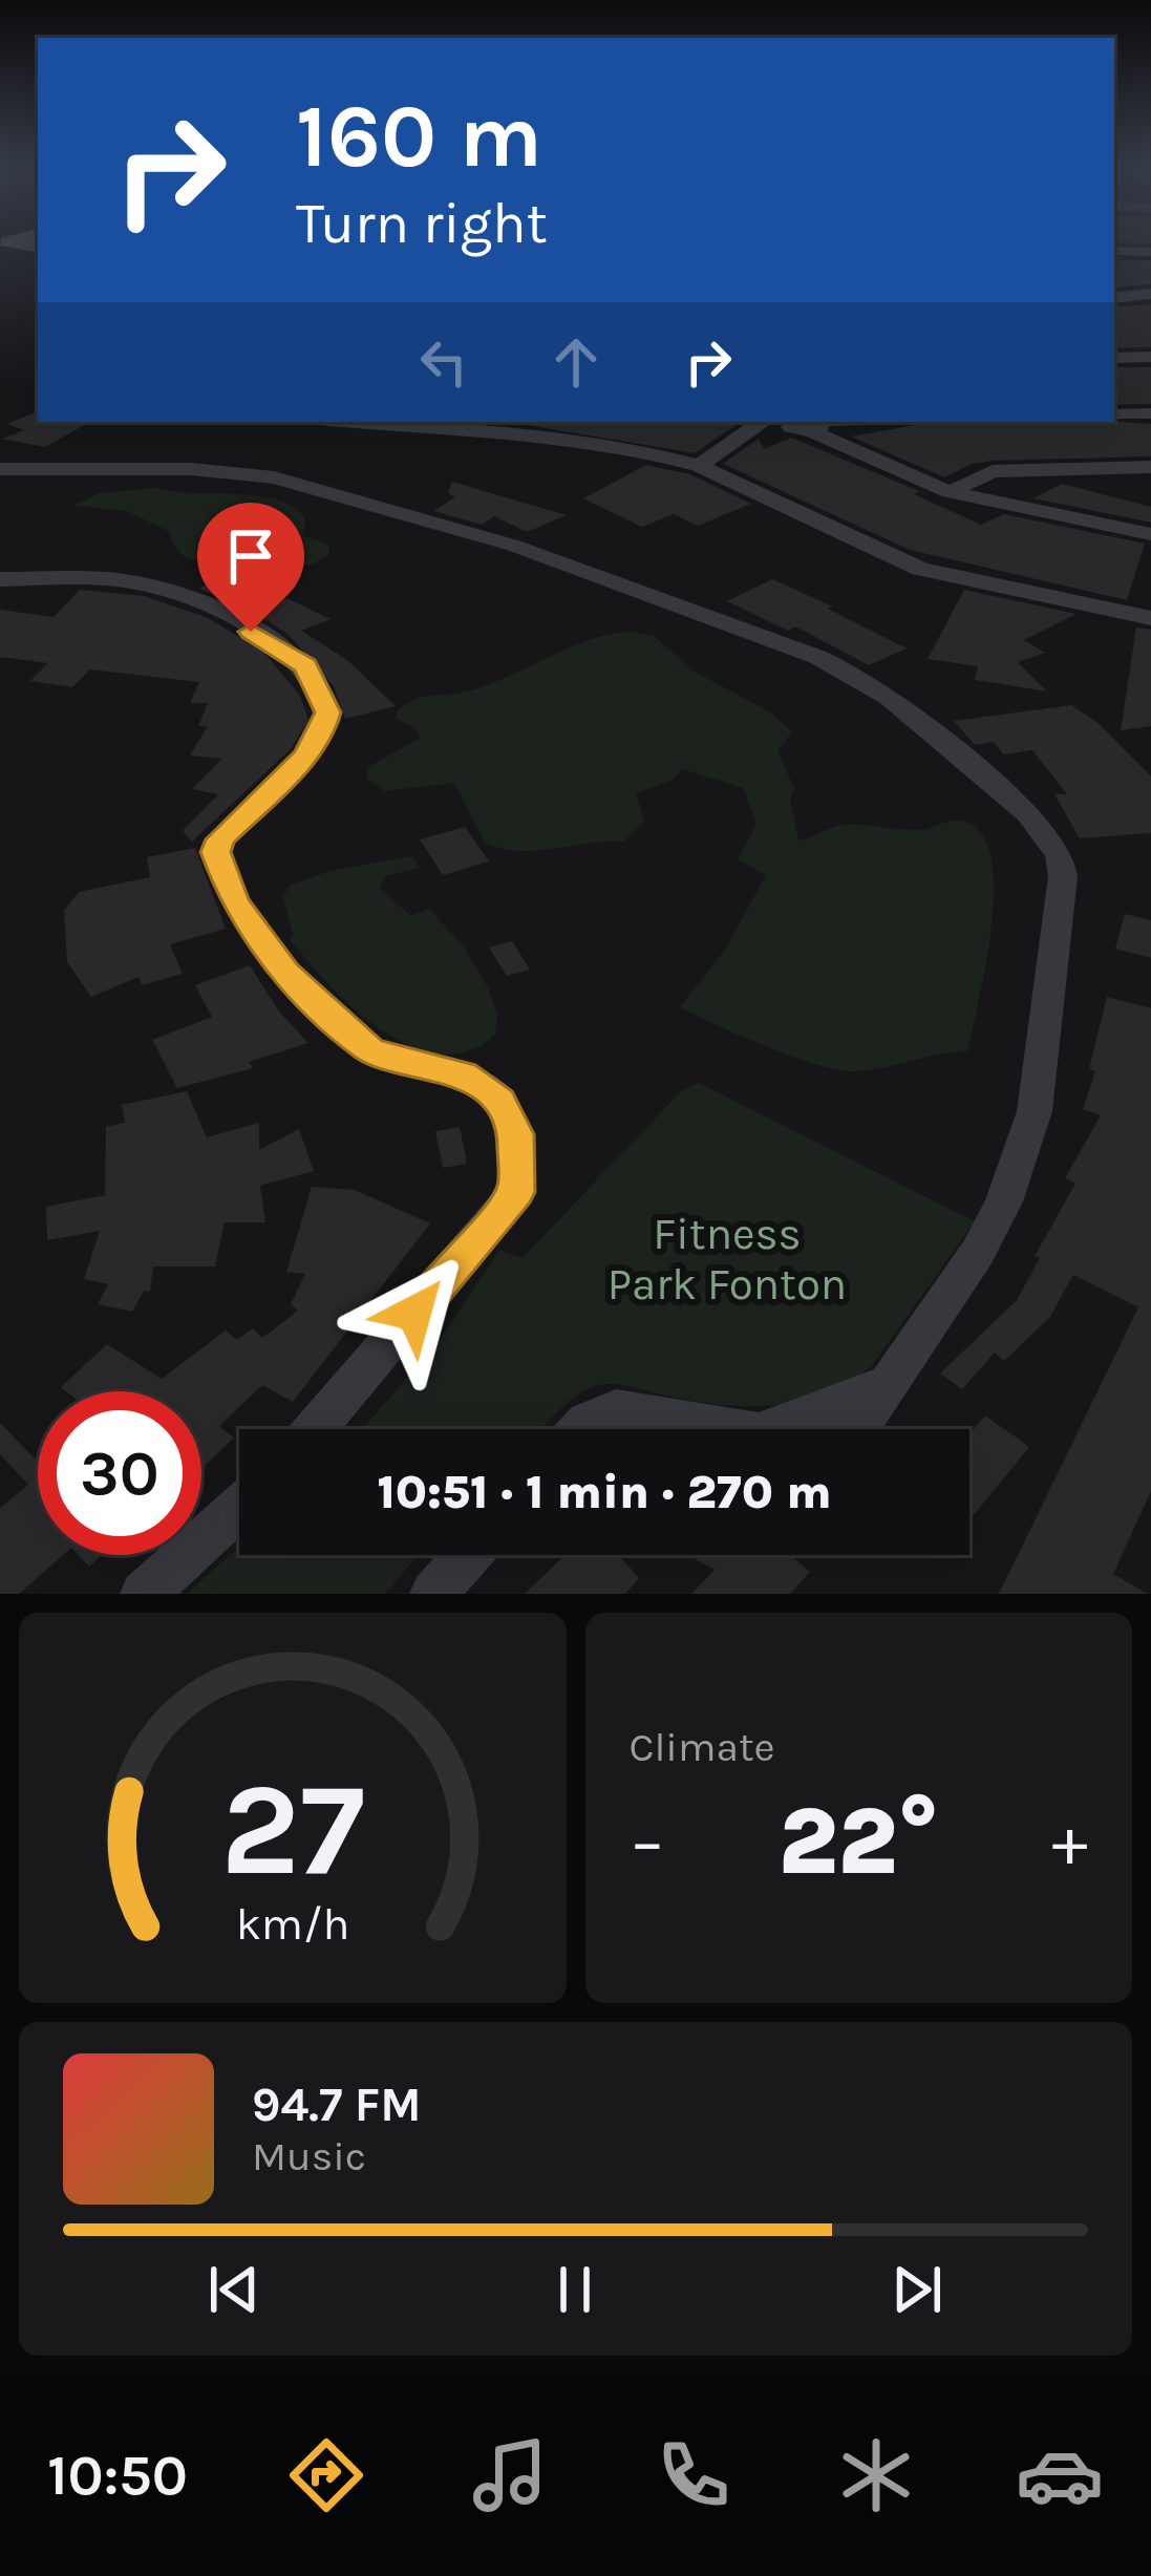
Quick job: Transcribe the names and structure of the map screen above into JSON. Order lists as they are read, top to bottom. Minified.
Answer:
{"parks":["Fitness Park Fonton"],"page":{"turn":["160 m","Turn right"],"limit":"30","trip":"10:51 · 1 min · 270 m","tile":"Climate","heat":["−","22°","+"],"song":["94.7 FM","Music"],"tabs":"10:50","gauge":["27","km/h"]}}
